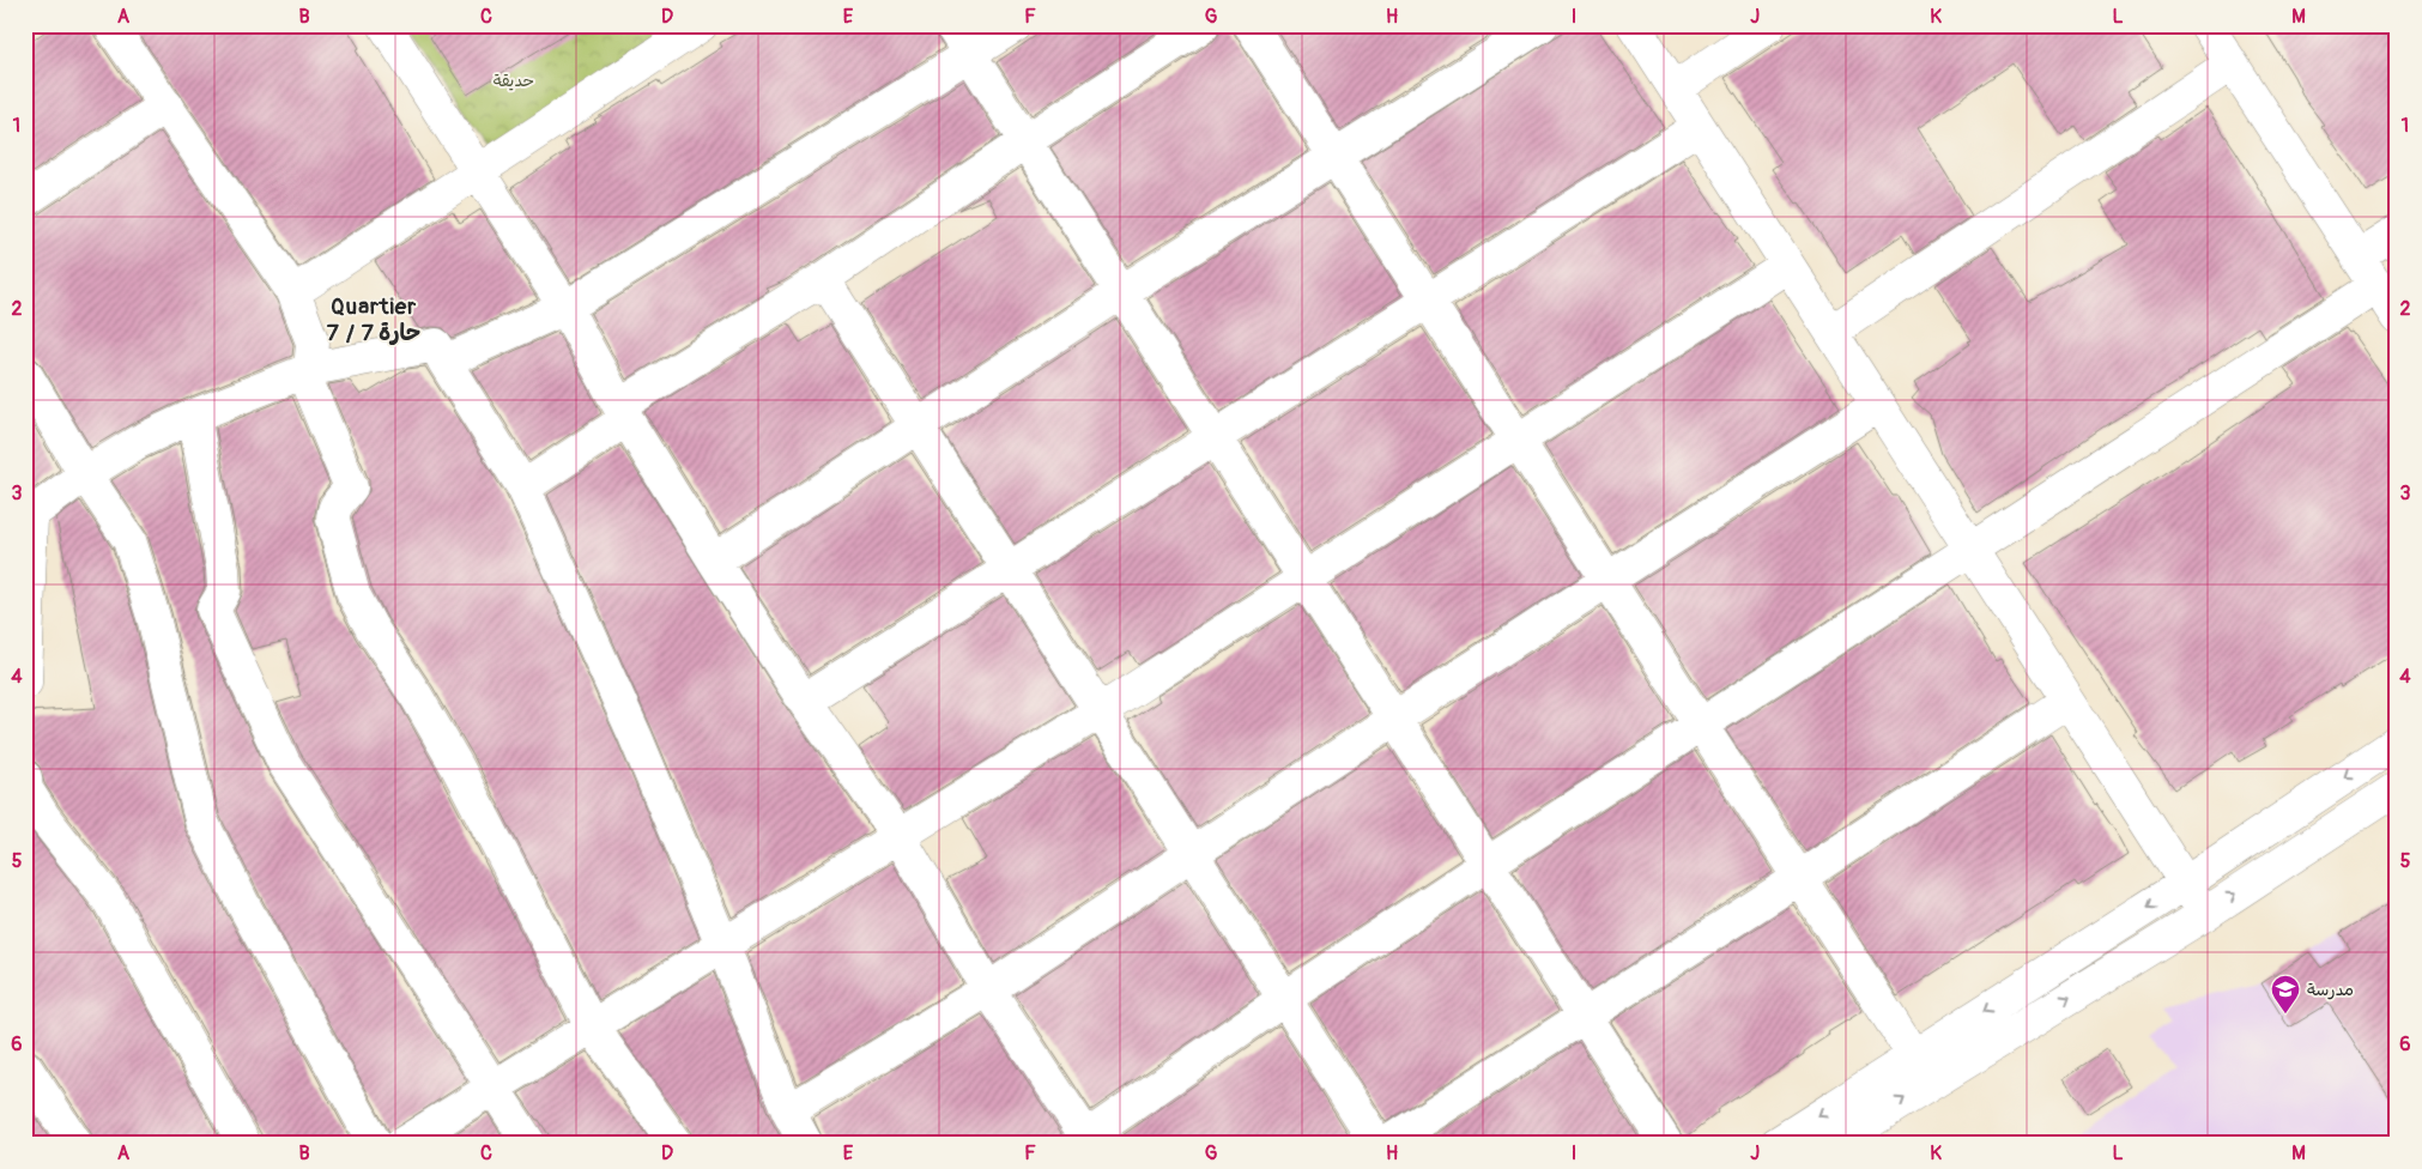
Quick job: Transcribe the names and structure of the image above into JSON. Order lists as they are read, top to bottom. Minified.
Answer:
{"districts":["Quartier 7 / حارة 7"],"parks":["حديقة"],"places":{"school or university":["مدرسة"]},"grid":{"columns":["A","B","C","D","E","F","G","H","I","J","K","L","M"],"rows":["1","2","3","4","5","6"]}}
